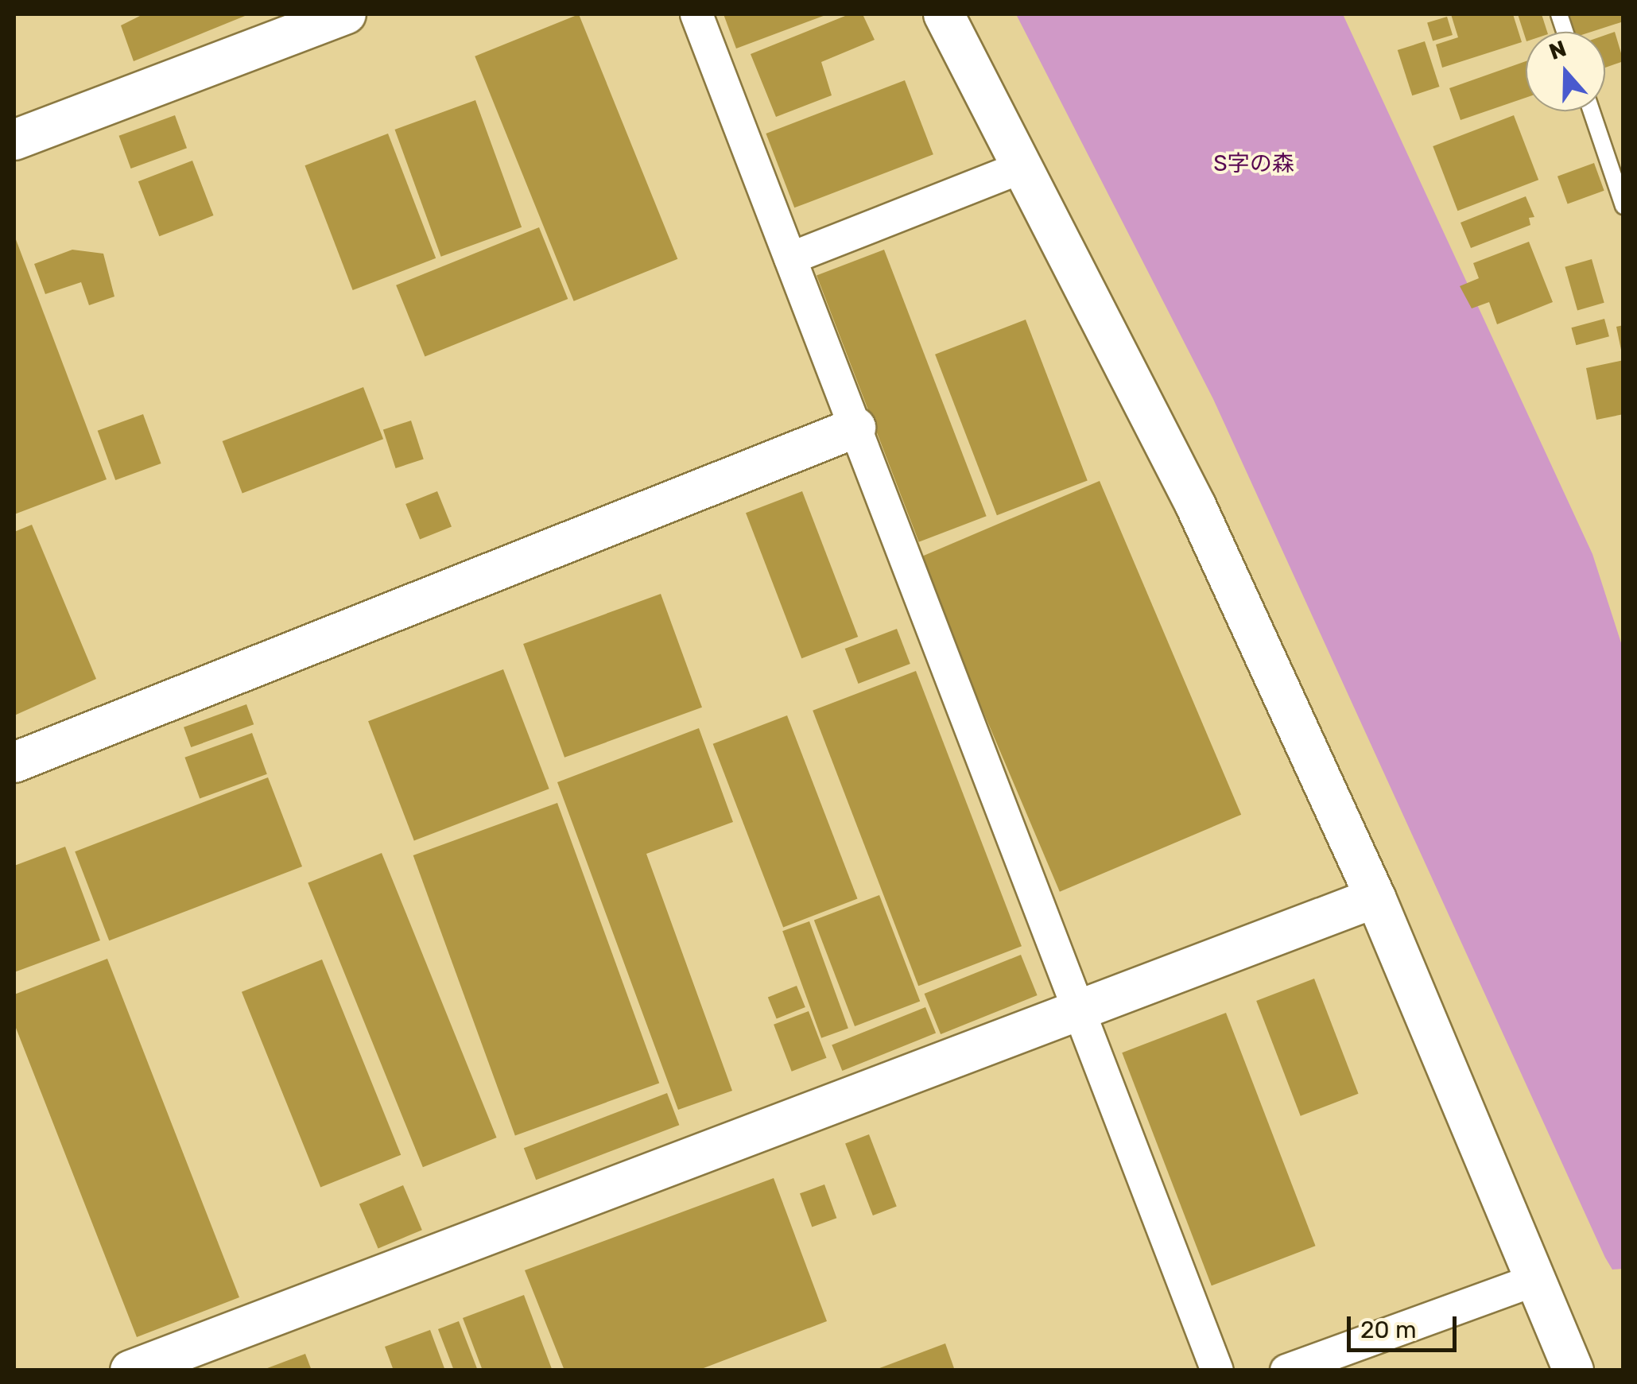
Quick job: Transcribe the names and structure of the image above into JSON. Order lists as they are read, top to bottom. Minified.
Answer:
{"parks":["S字の森"],"scale_bar":"20 m","north":"top"}
